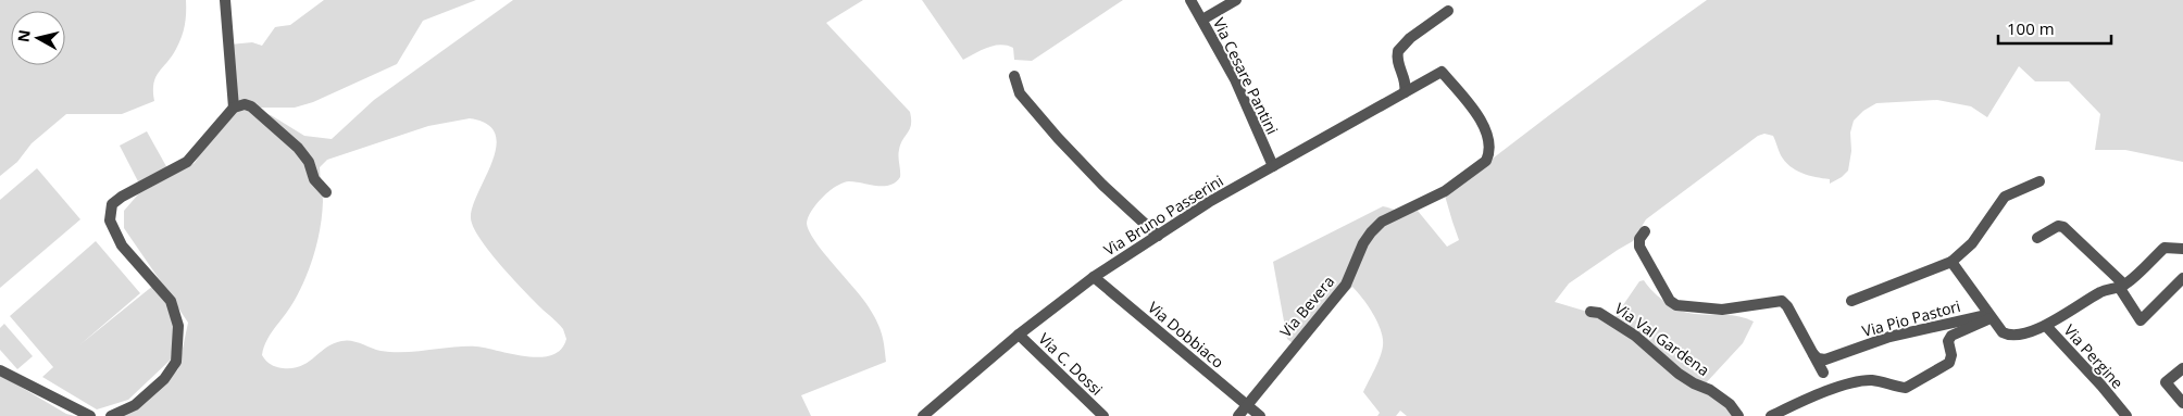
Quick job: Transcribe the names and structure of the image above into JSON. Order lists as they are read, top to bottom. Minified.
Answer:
{"streets":{"street":["Via Cesare Pantini","Via Bruno Passerini","Via Bevera","Via Pio Pastori","Via Dobbiaco","Via Val Gardena","Via Pergine","Via C. Dossi"]},"crossings":[["Via Cesare Pantini","Via Bruno Passerini"],["Via Bruno Passerini","Via Bevera"],["Via Bruno Passerini","Via Dobbiaco"],["Via Bruno Passerini","Via C. Dossi"],["Via Bevera","Via Dobbiaco"],["Via Pio Pastori","Via Pergine"]],"scale_bar":"100 m","north":"left"}
